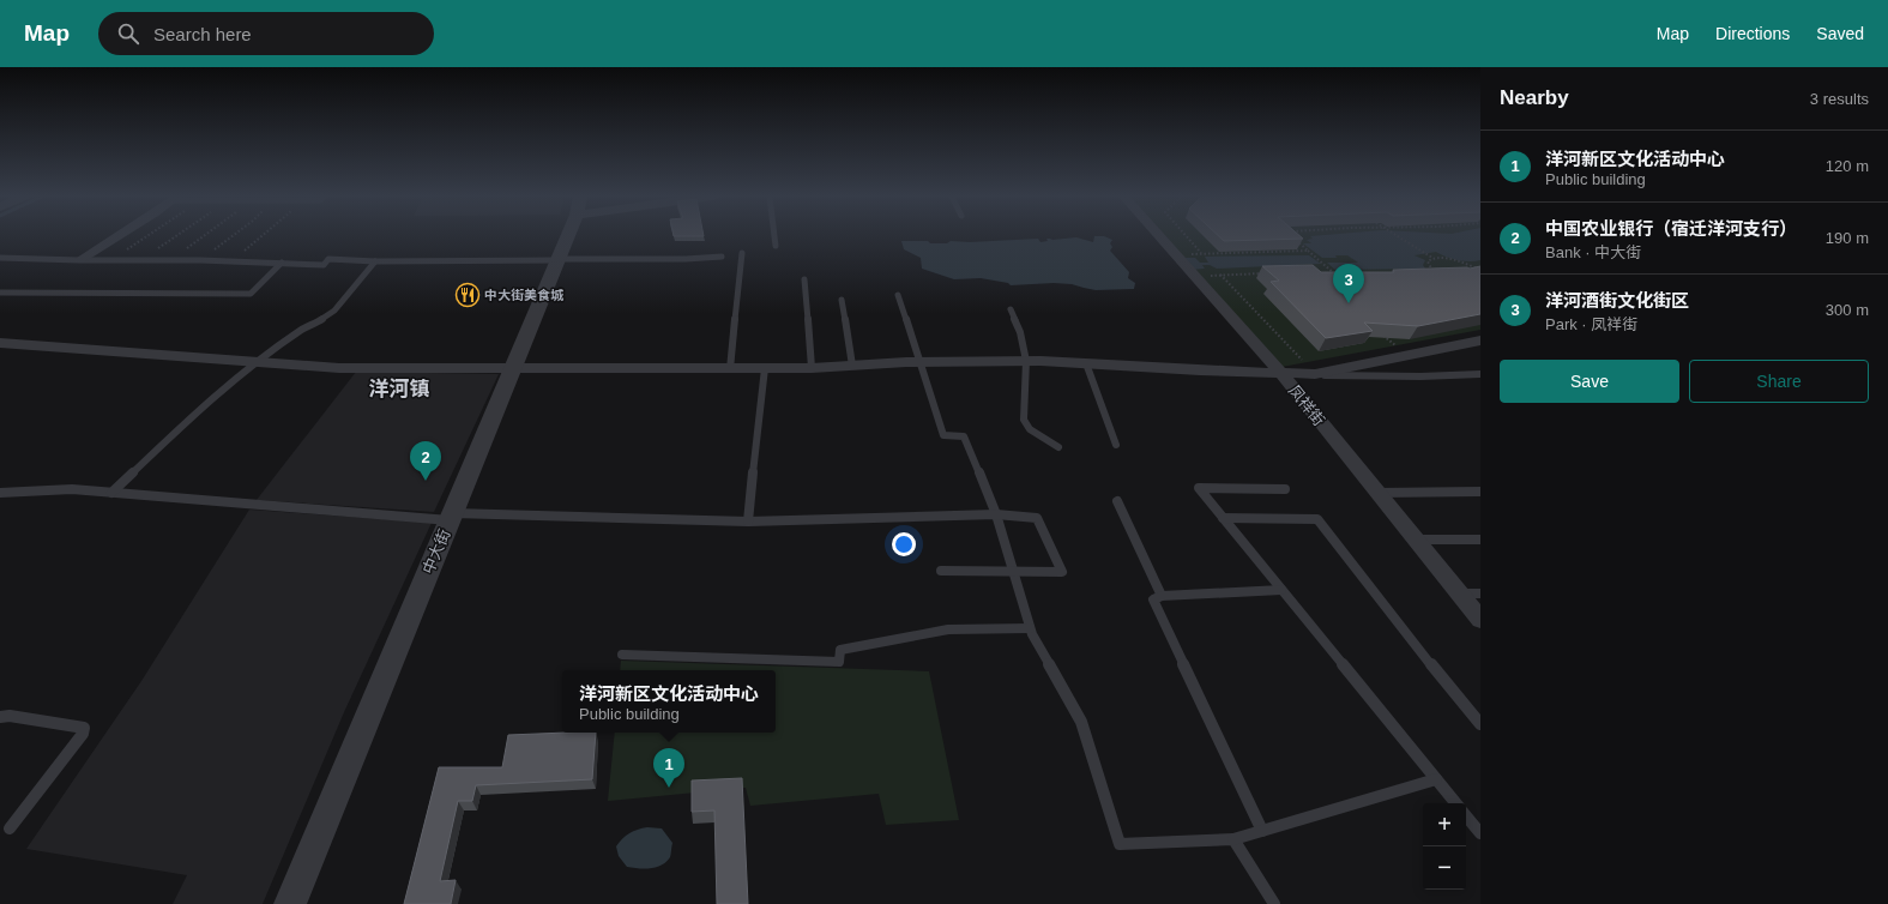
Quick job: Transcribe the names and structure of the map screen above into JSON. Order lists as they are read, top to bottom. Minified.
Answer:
{"streets":{"street":["凤祥街","中大街"]},"districts":["洋河镇"],"places":{"restaurant":["中大街美食城"]},"page":{"header":"Map","search":"Search here","nav":["Map","Directions","Saved"],"heading":["Nearby","3 results"],"list":[{"mark":"1","name":"洋河新区文化活动中心","note":"Public building","value":"120 m"},{"mark":"2","name":"中国农业银行（宿迁洋河支行）","note":"Bank · 中大街","value":"190 m"},{"mark":"3","name":"洋河酒街文化街区","note":"Park · 凤祥街","value":"300 m"}],"pins":["3","2","1"],"buttons":["Save","Share"],"popup":["洋河新区文化活动中心","Public building"],"map_buttons":["+","−"]}}
